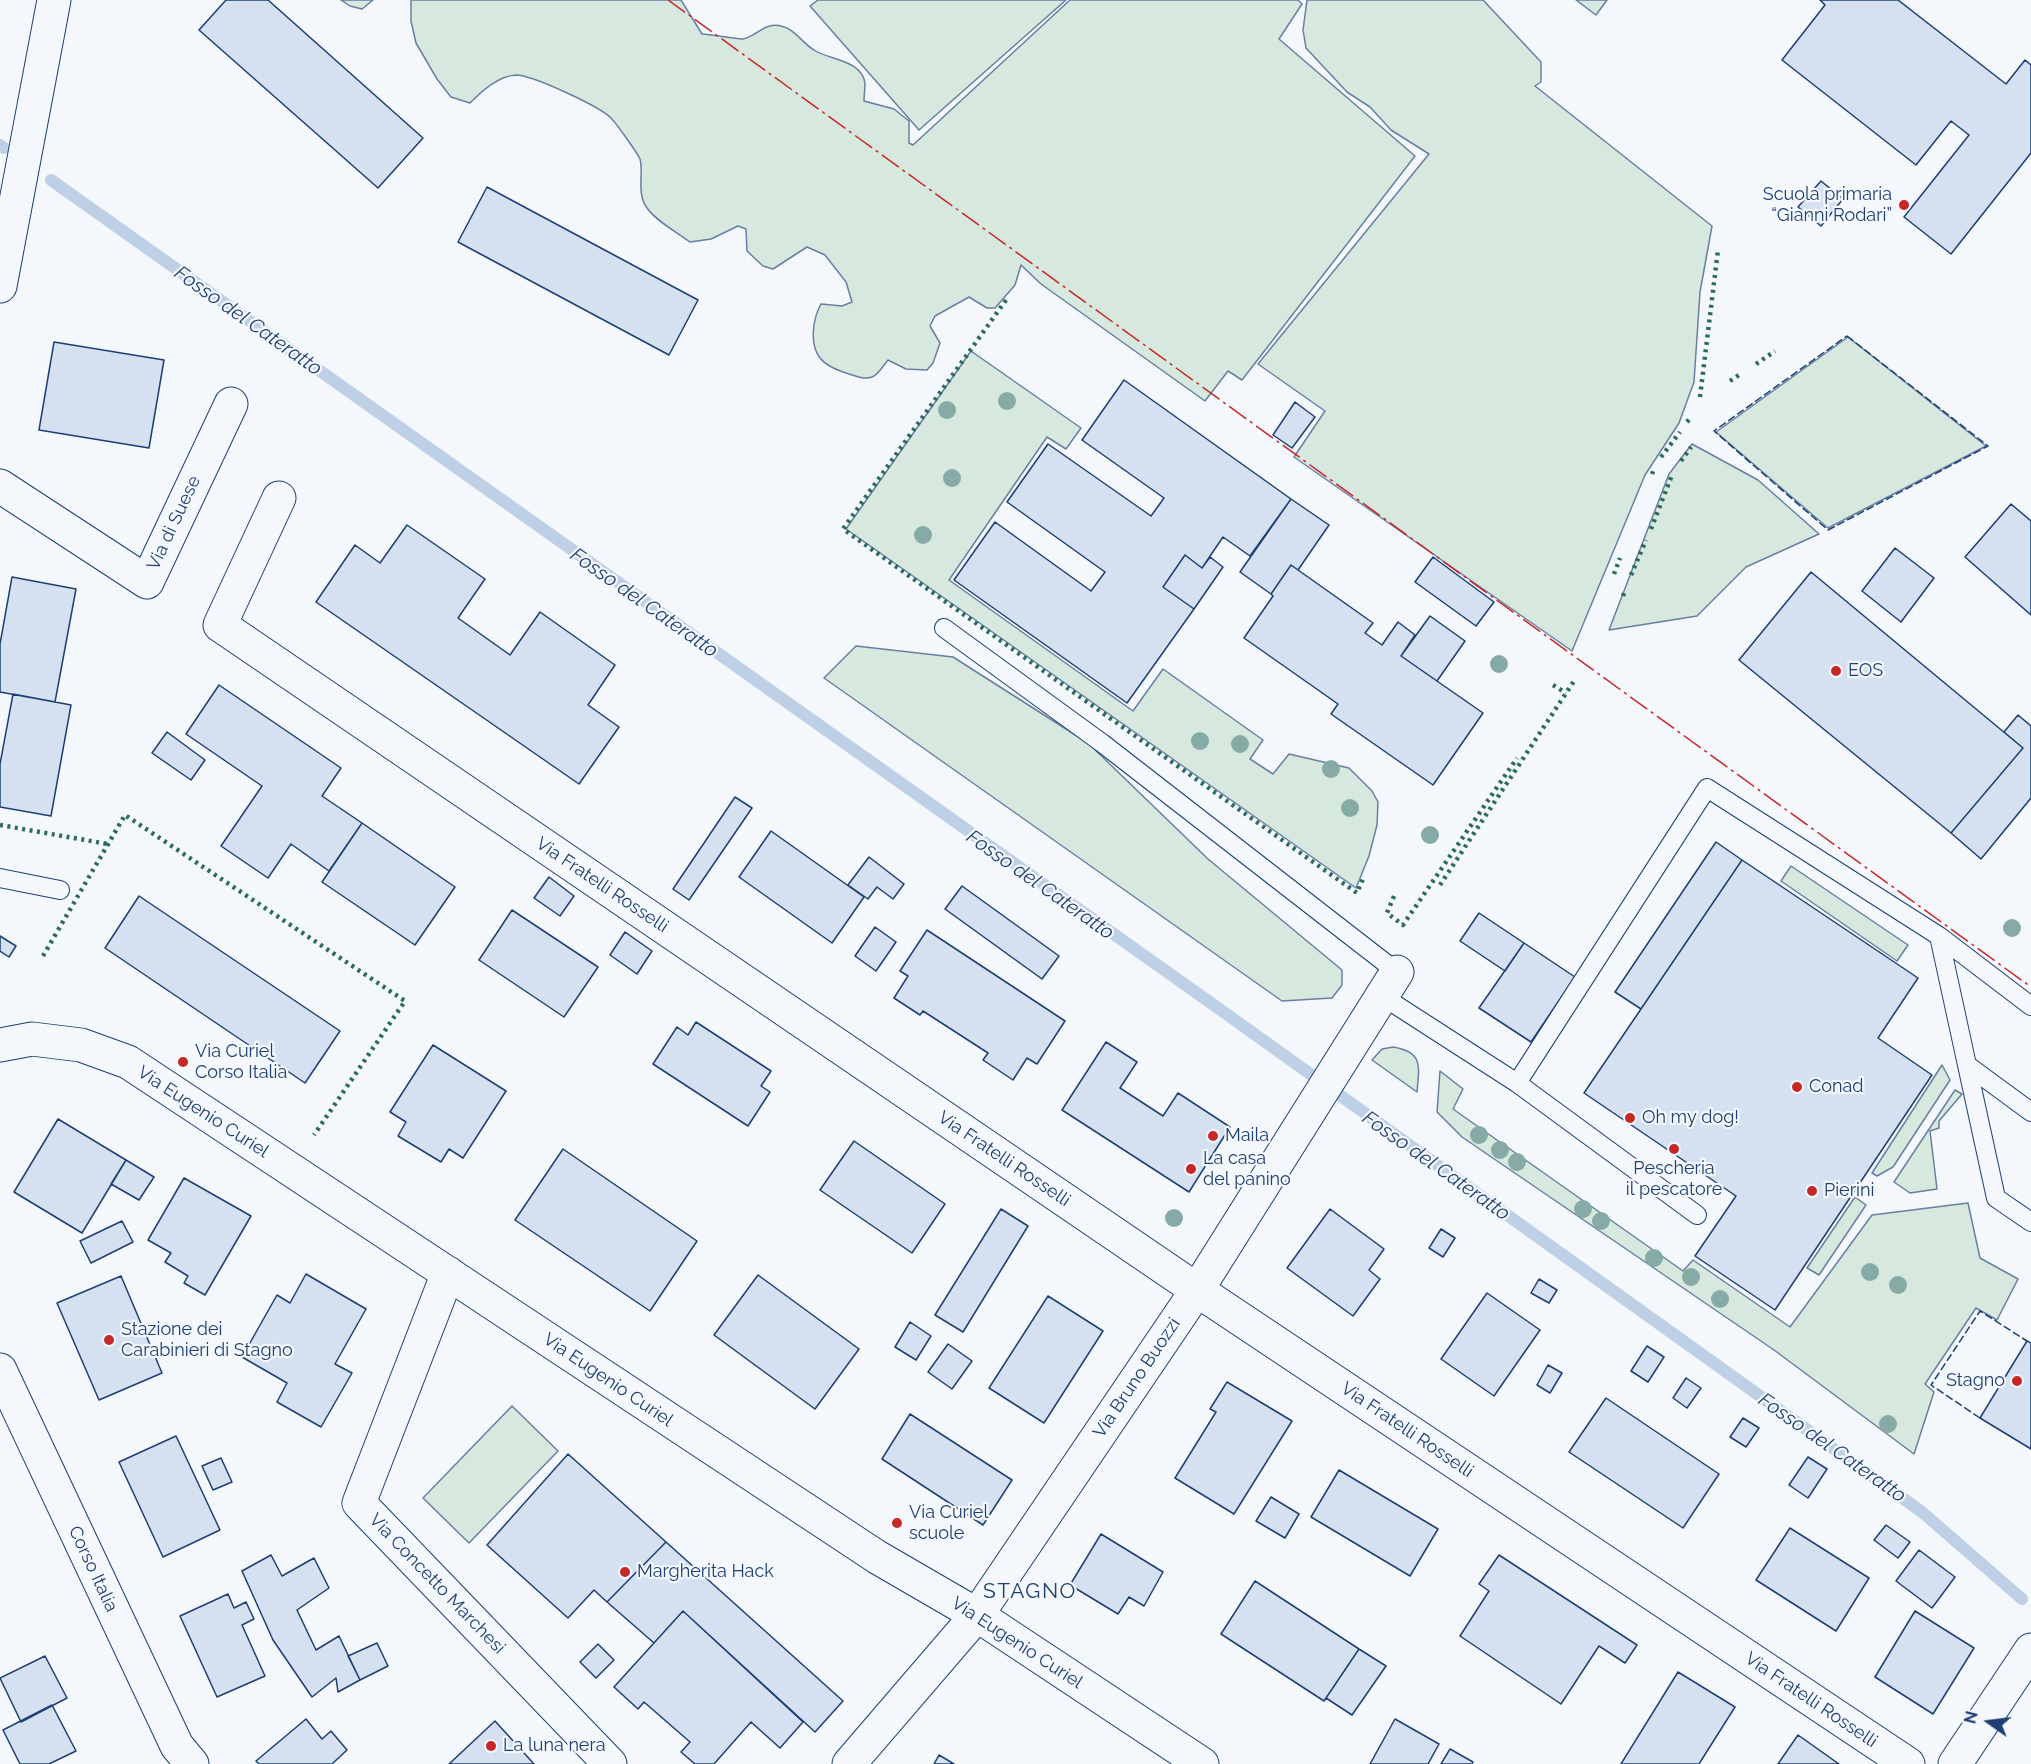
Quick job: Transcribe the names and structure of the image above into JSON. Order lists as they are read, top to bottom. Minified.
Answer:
{"streets":{"street":["Via di Suese","Via Fratelli Rosselli","Via Eugenio Curiel","Via Bruno Buozzi","Corso Italia","Via Concetto Marchesi"]},"crossings":[["Via Fratelli Rosselli","Via Bruno Buozzi"],["Via Eugenio Curiel","Via Bruno Buozzi"],["Via Eugenio Curiel","Via Concetto Marchesi"]],"districts":["STAGNO"],"water":["Fosso del Cateratto"],"places":["Scuola primaria “Gianni Rodari”","EOS","Via Curiel Corso Italia","Conad","Oh my dog!","Maila","Pescheria il pescatore","La casa del panino","Pierini","Stazione dei Carabinieri di Stagno","Stagno","Via Curiel scuole","Margherita Hack","La luna nera"],"north":"left"}
